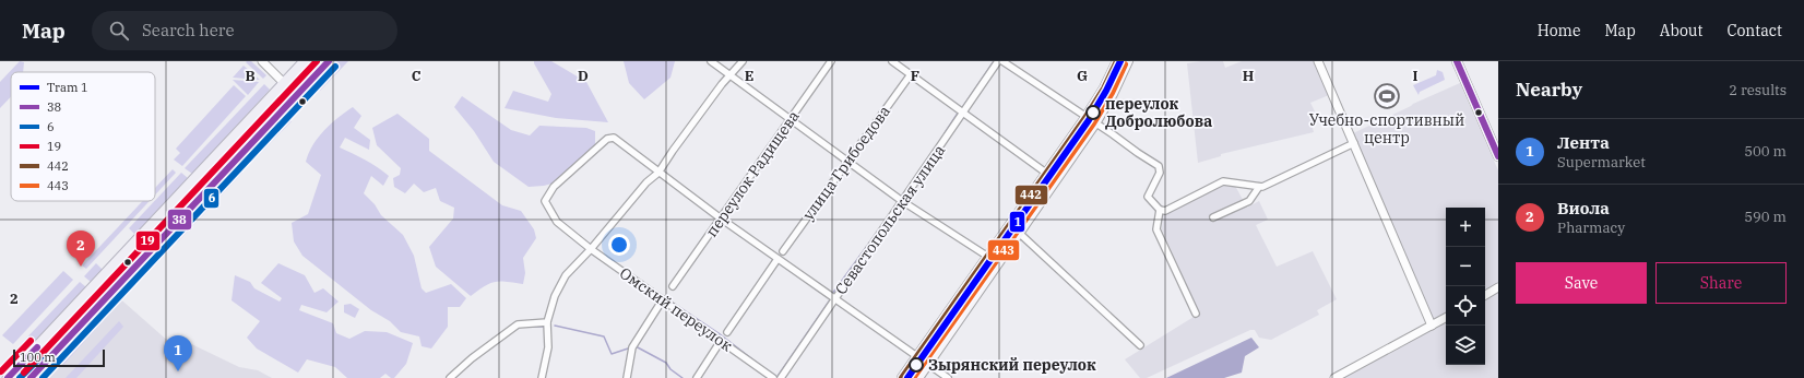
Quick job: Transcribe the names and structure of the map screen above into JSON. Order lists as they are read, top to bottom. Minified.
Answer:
{"streets":{"street":["улица Грибоедова","переулок Радищева","Севастопольская улица","Омский переулок"]},"places":{"sports":["Учебно-спортивный центр"],"other":["переулок Добролюбова","Зырянский переулок"]},"lines":["tram line 1","transit line 38","transit line 19","transit line 442","transit line 443","transit line 6"],"legend":["Tram 1","38","6","19","442","443"],"scale_bar":"100 m","page":{"header":"Map","search":"Search here","nav":["Home","Map","About","Contact"],"heading":["Nearby","2 results"],"list":[{"mark":"1","name":"Лента","note":"Supermarket","value":"500 m"},{"mark":"2","name":"Виола","note":"Pharmacy","value":"590 m"}],"map_buttons":["+","−"],"pins":["2","1"],"buttons":["Save","Share"],"scale":"100 m"},"grid":{"columns":["B","C","D","E","F","G","H","I"],"rows":["2"]}}
